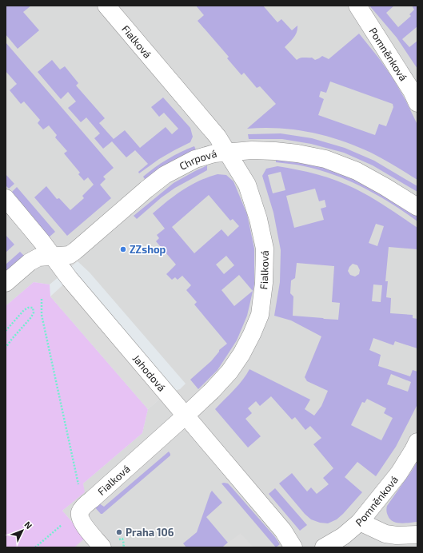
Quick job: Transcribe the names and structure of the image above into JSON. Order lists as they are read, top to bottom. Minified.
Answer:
{"streets":{"street":["Fialková","Pomněnková","Chrpová","Jahodová"]},"crossings":[["Fialková","Chrpová"],["Fialková","Jahodová"],["Chrpová","Jahodová"]],"places":["ZZshop","Praha 106"],"north":"top right"}
